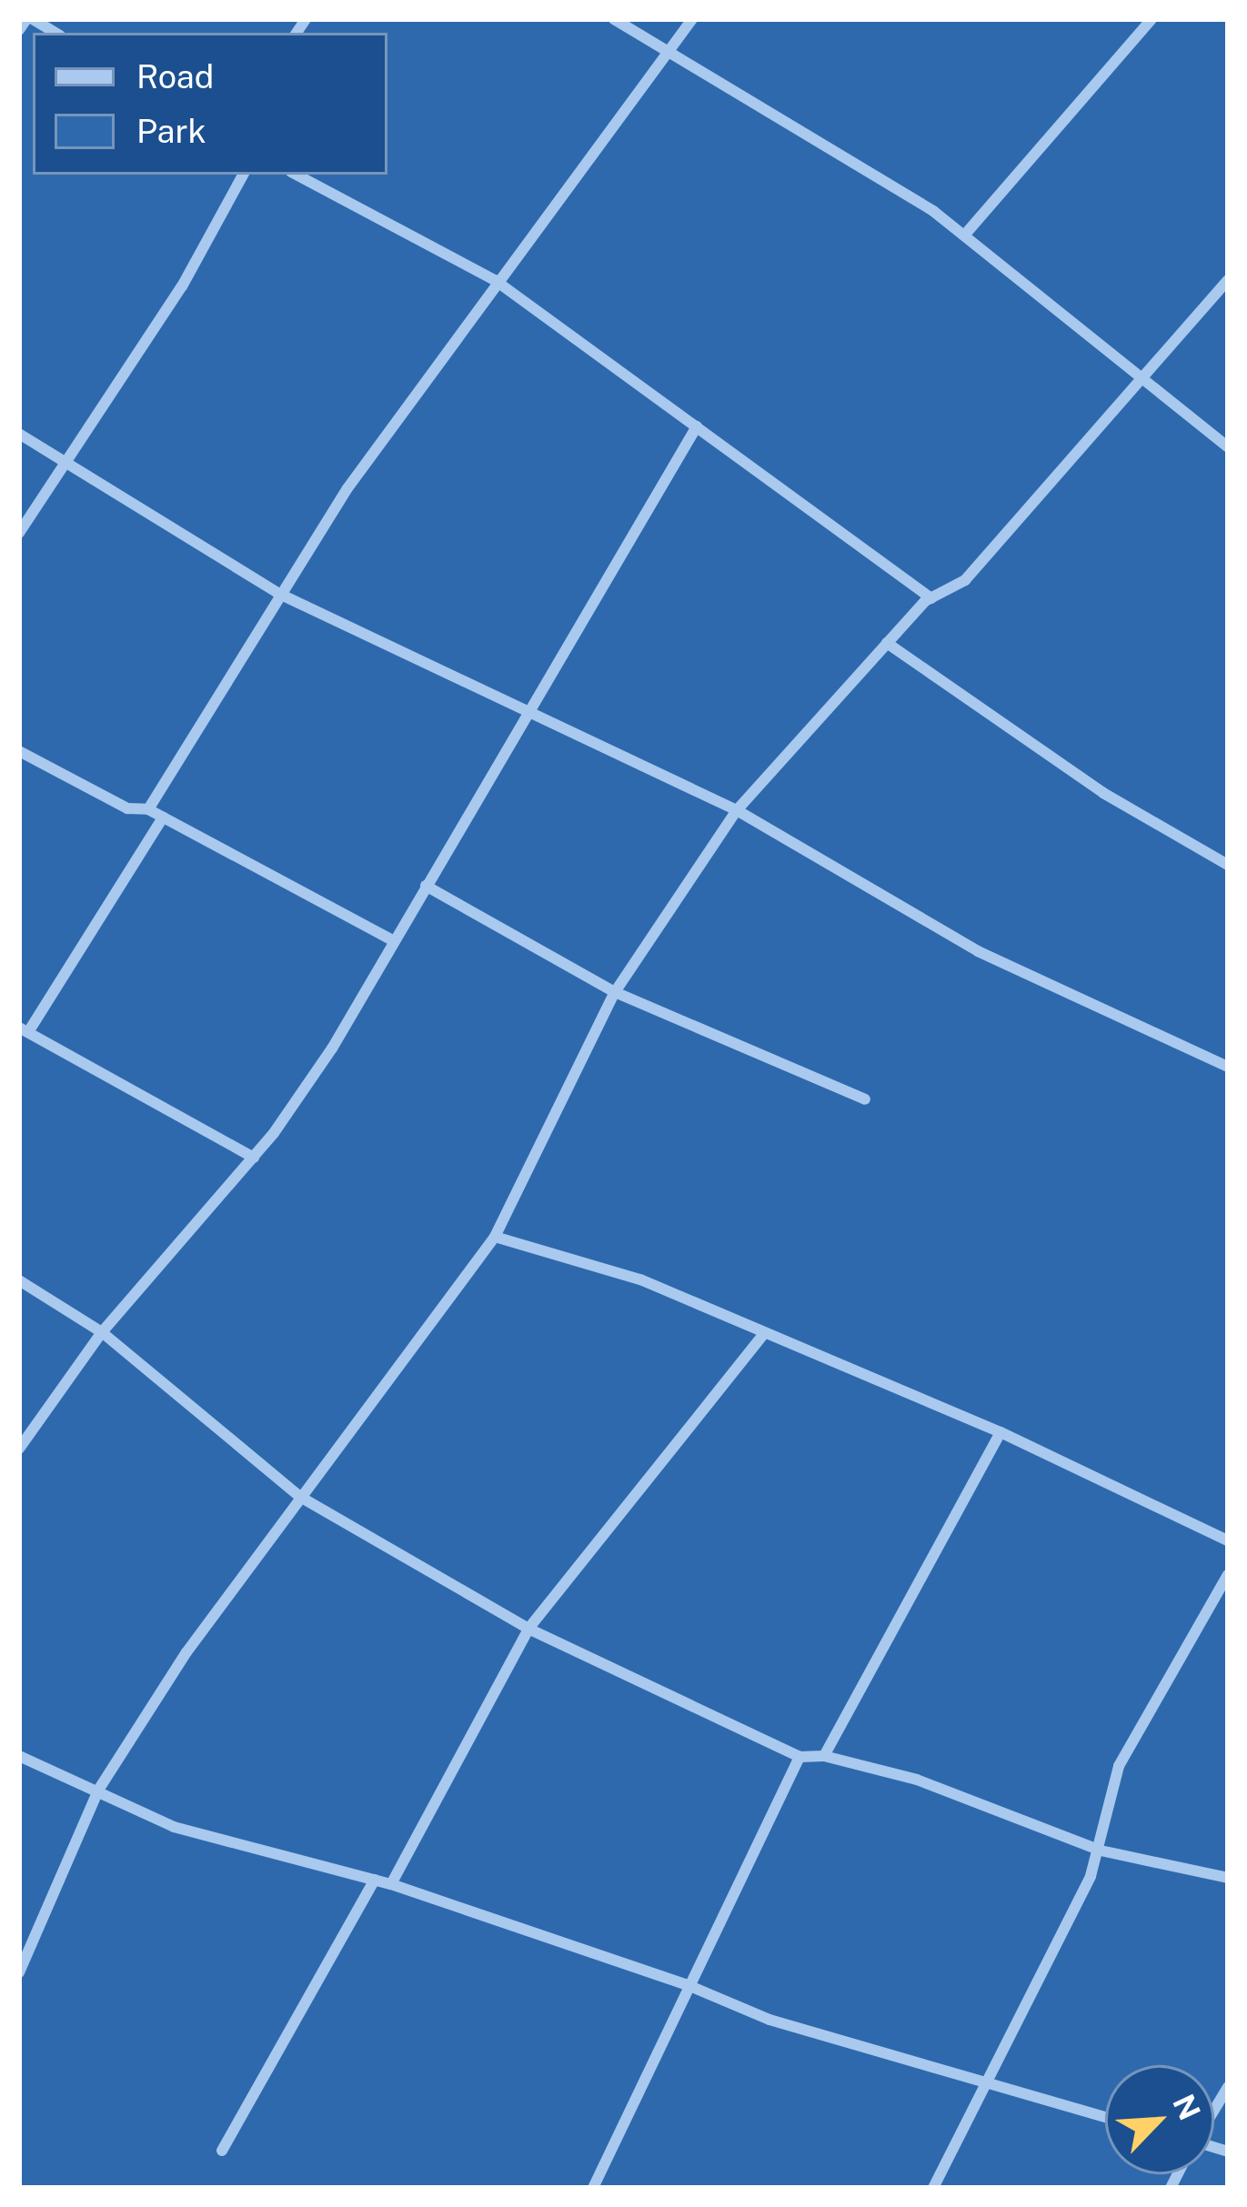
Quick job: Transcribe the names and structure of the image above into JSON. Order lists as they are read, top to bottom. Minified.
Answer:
{"legend":["Road","Park"],"north":"top right"}
